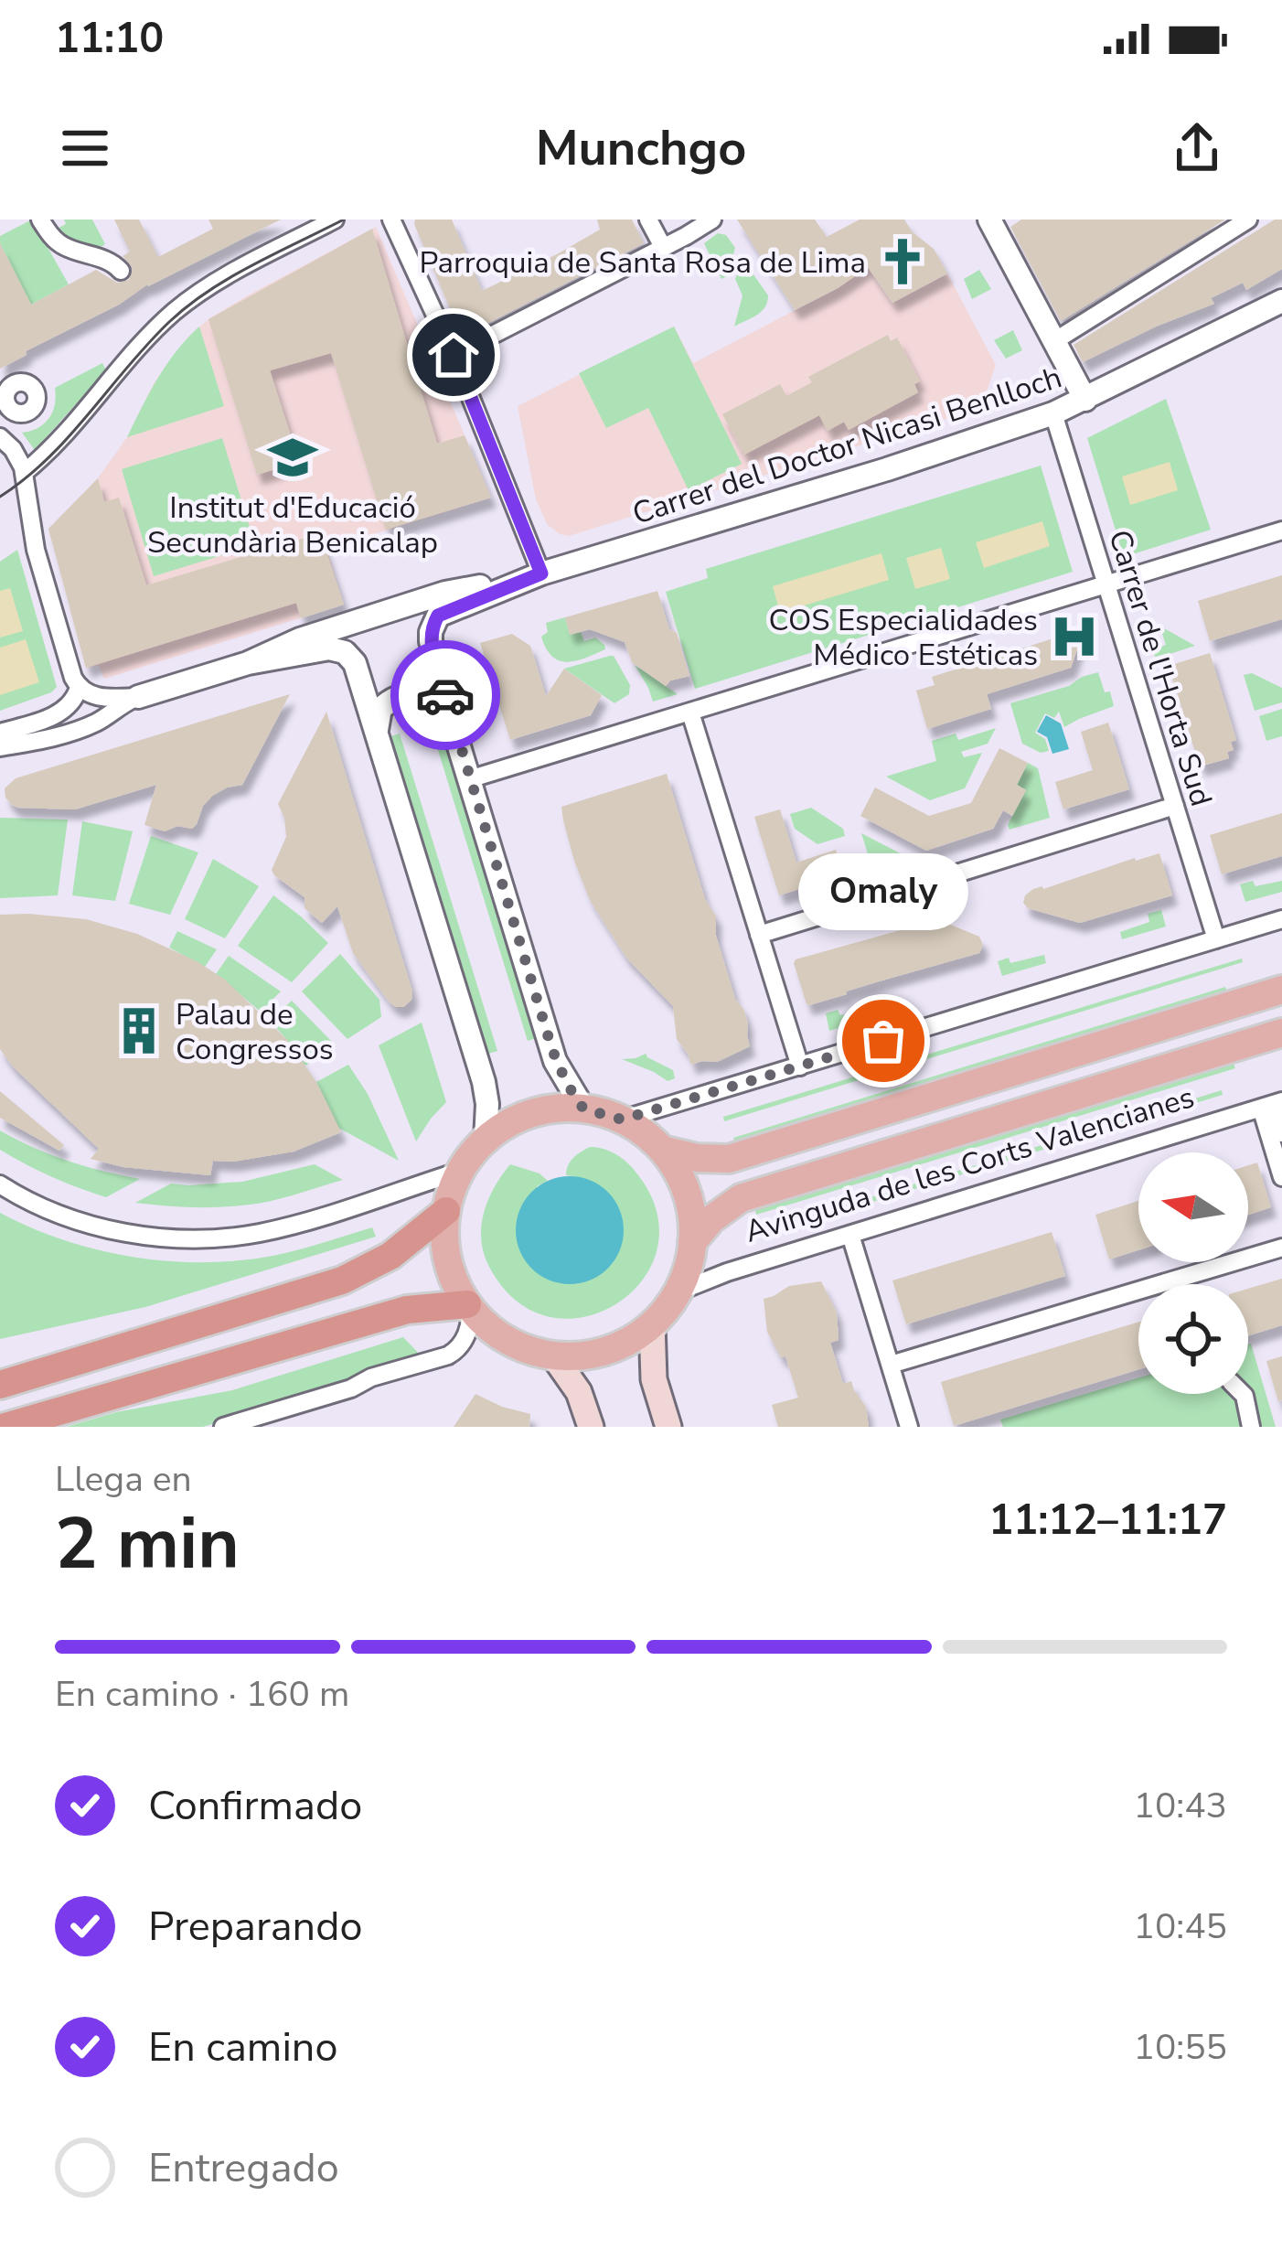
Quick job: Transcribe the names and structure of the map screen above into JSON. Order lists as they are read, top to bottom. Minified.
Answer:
{"streets":{"main road":["Avinguda de les Corts Valencianes"],"street":["Carrer del Doctor Nicasi Benlloch","Carrer de l'Horta Sud"]},"crossings":[["Carrer del Doctor Nicasi Benlloch","Carrer de l'Horta Sud"]],"places":{"church":["Parroquia de Santa Rosa de Lima"],"school or university":["Institut d'Educació Secundària Benicalap"],"hospital":["COS Especialidades Médico Estéticas"],"building":["Palau de Congressos"],"other":["Omaly"]},"north":"left","page":{"status":"11:10","header":"Munchgo","bubble":"Omaly","heading":["2 min","Llega en","11:12–11:17"],"bar":"En camino · 160 m","list":[["Confirmado","10:43"],["Preparando","10:45"],["En camino","10:55"],"Entregado"]}}
